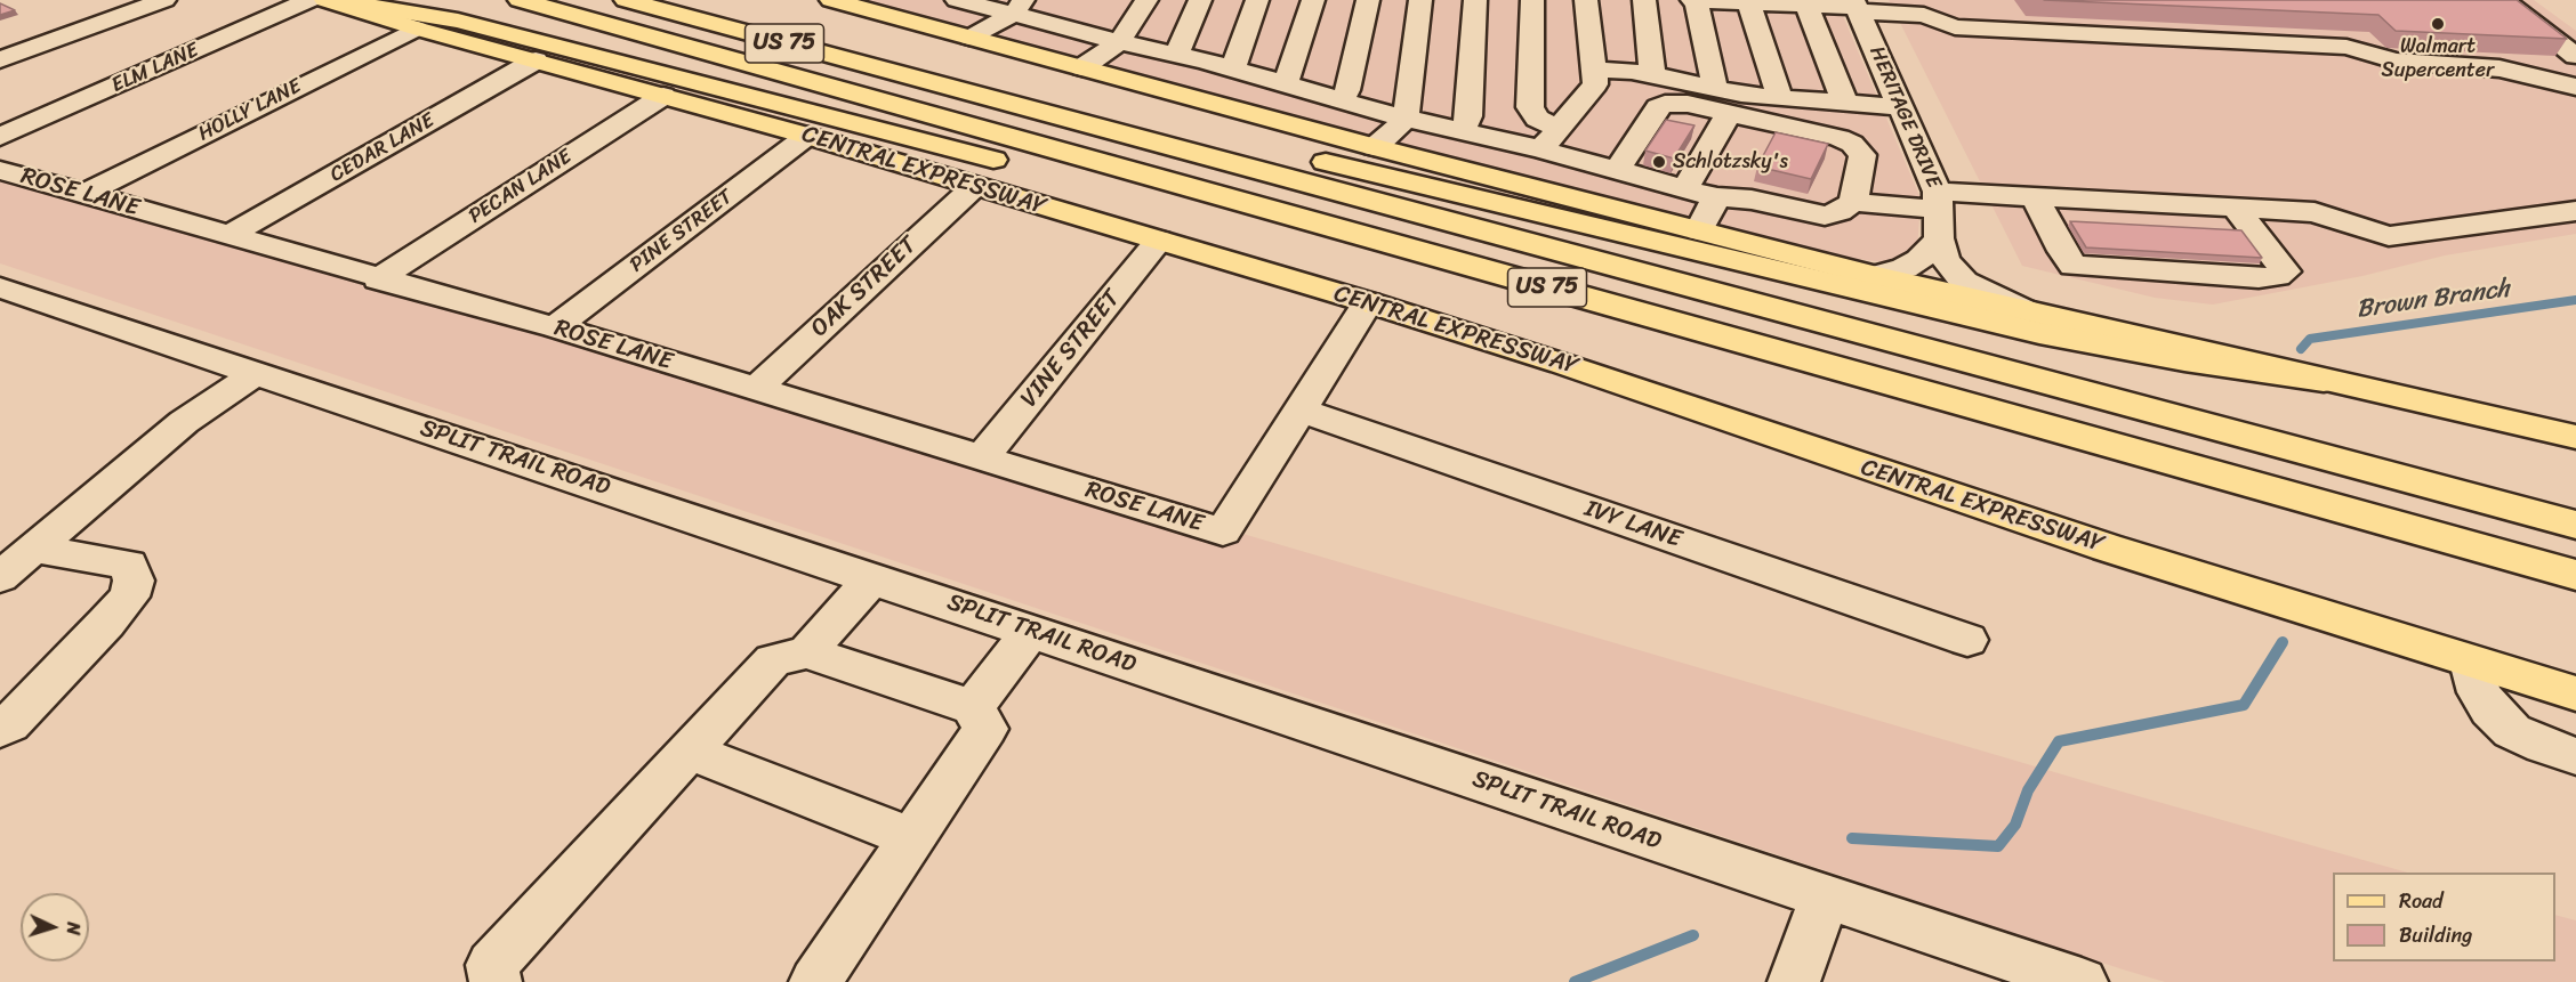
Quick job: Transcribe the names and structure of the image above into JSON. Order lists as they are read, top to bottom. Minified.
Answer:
{"streets":{"main road":["US 75","CENTRAL EXPRESSWAY"],"street":["ELM LANE","HOLLY LANE","HERITAGE DRIVE","CEDAR LANE","PECAN LANE","ROSE LANE","PINE STREET","OAK STREET","VINE STREET","SPLIT TRAIL ROAD","IVY LANE"]},"crossings":[["HOLLY LANE","CENTRAL EXPRESSWAY"],["HOLLY LANE","ROSE LANE"],["CEDAR LANE","CENTRAL EXPRESSWAY"],["CEDAR LANE","ROSE LANE"],["CENTRAL EXPRESSWAY","PECAN LANE"],["CENTRAL EXPRESSWAY","PINE STREET"],["CENTRAL EXPRESSWAY","OAK STREET"],["CENTRAL EXPRESSWAY","VINE STREET"],["PECAN LANE","ROSE LANE"],["ROSE LANE","PINE STREET"],["ROSE LANE","OAK STREET"],["ROSE LANE","VINE STREET"],["ROSE LANE","IVY LANE"]],"water":["Brown Branch"],"places":["Walmart Supercenter","Schlotzsky's"],"legend":["Road","Building"],"north":"right"}
